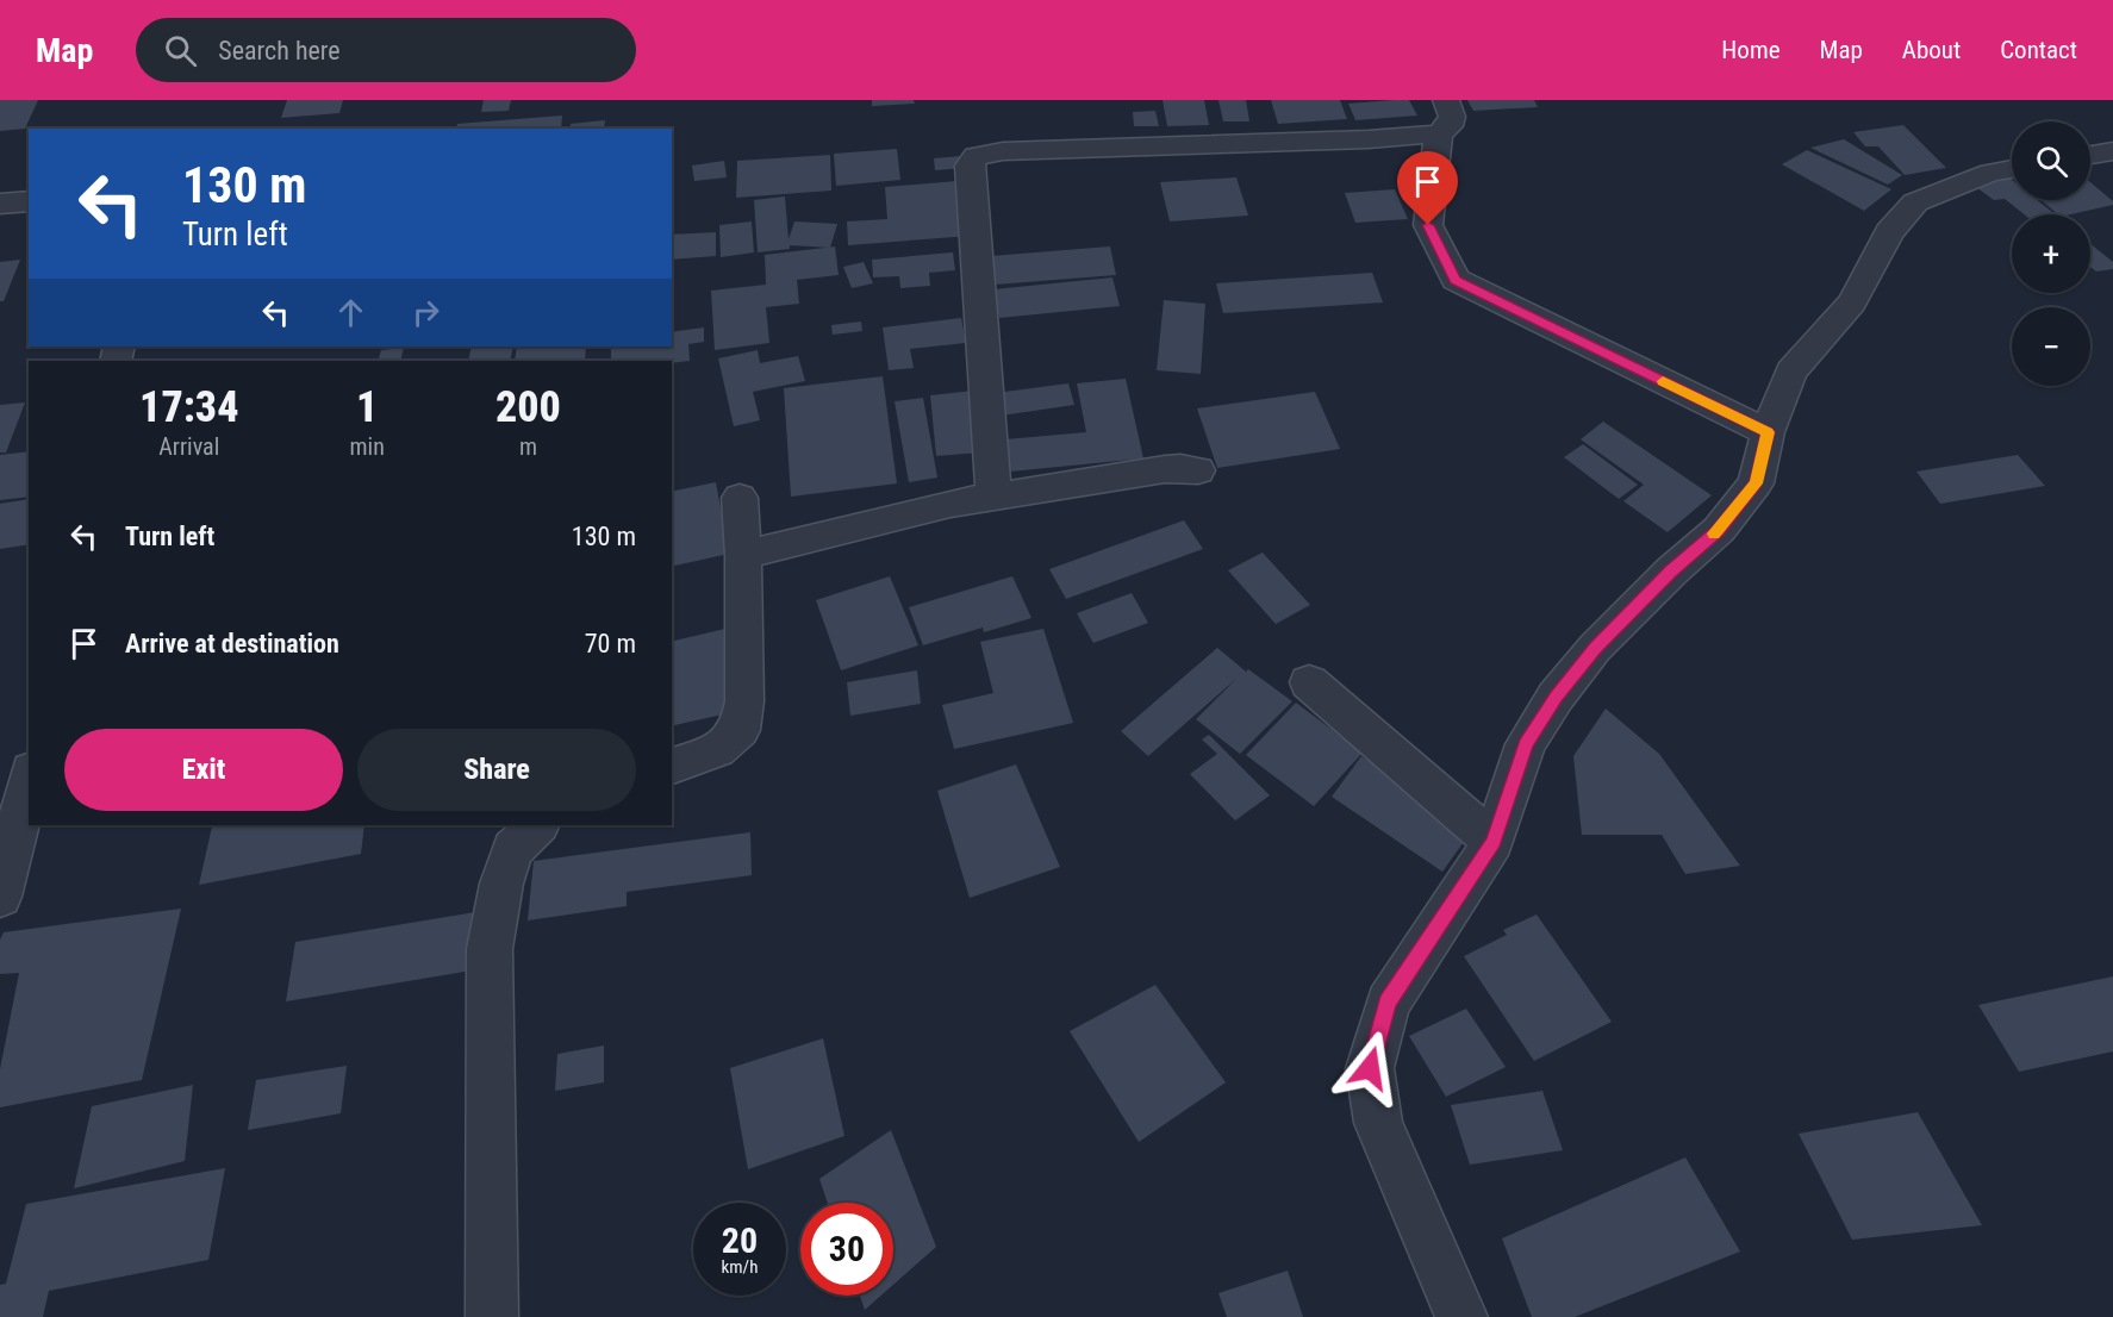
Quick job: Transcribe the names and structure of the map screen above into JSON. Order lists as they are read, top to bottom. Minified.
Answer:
{"page":{"header":"Map","search":"Search here","nav":["Home","Map","About","Contact"],"map_buttons":["+","−"],"turn":["130 m","Turn left"],"eta":["17:34","Arrival","1","min","200","m"],"list":[{"name":"Turn left","value":"130 m"},{"name":"Arrive at destination","value":"70 m"}],"buttons":["Exit","Share"],"speed":"20 km/h","limit":"30"}}
